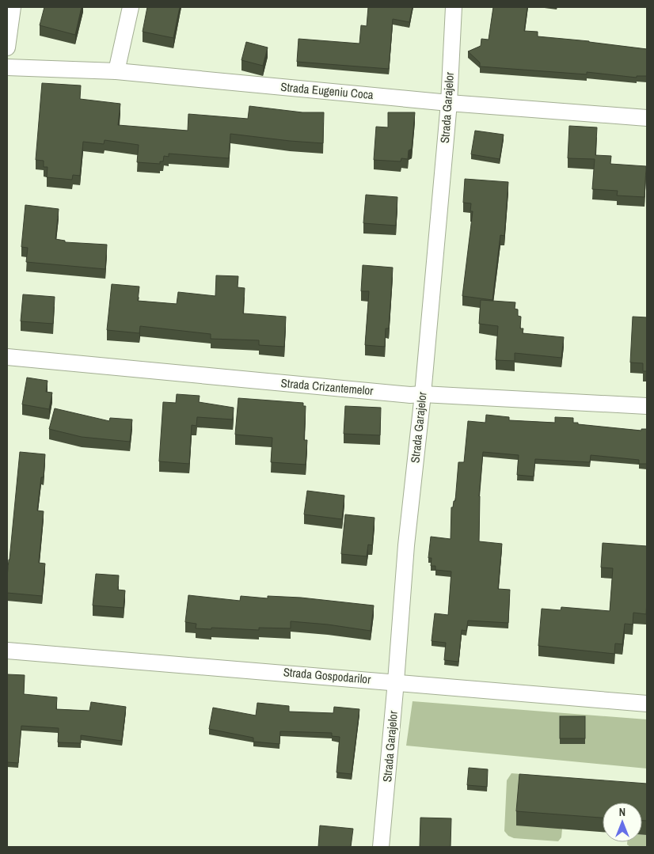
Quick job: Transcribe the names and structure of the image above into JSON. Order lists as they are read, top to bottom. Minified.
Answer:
{"streets":{"street":["Strada Eugeniu Coca","Strada Garajelor","Strada Crizantemelor","Strada Gospodarilor"]},"crossings":[["Strada Eugeniu Coca","Strada Garajelor"],["Strada Garajelor","Strada Crizantemelor"],["Strada Garajelor","Strada Gospodarilor"]],"north":"top"}
